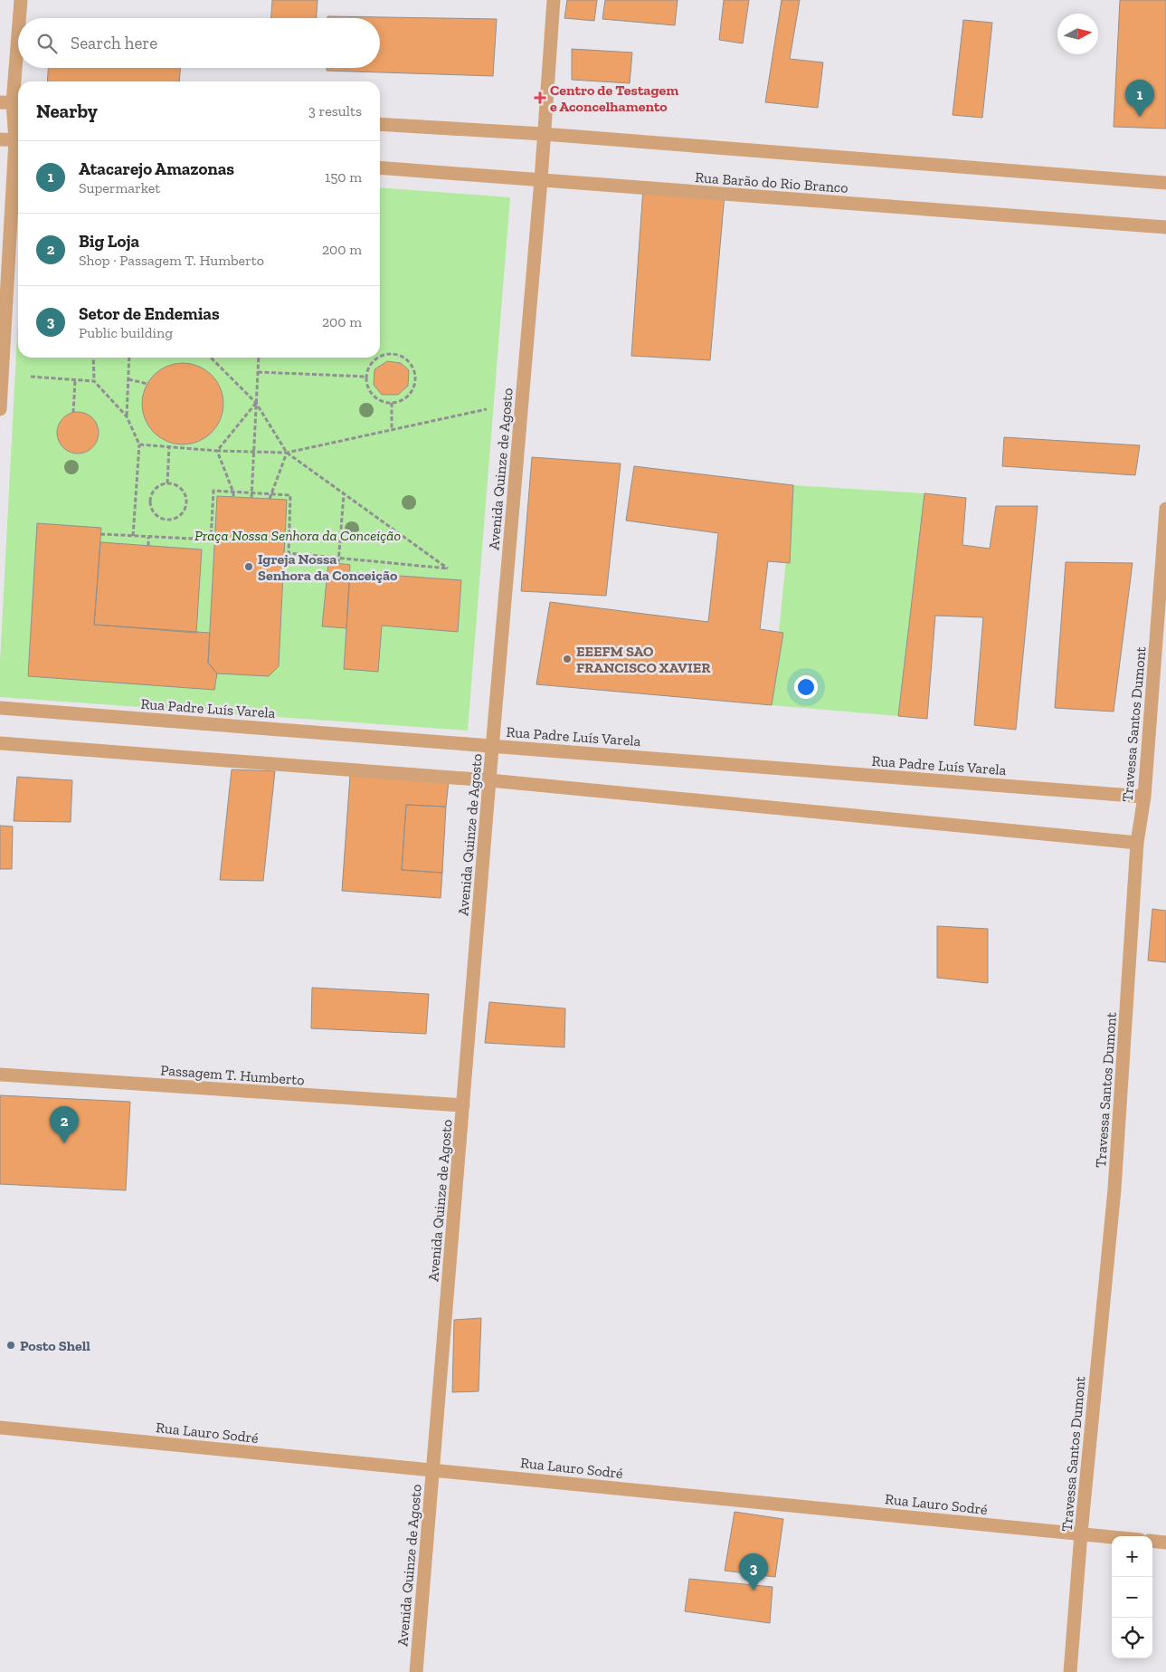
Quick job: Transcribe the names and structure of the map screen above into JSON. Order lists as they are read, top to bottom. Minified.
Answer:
{"streets":{"street":["Rua Barão do Rio Branco","Avenida Quinze de Agosto","Rua Padre Luís Varela","Travessa Santos Dumont","Passagem T. Humberto","Rua Lauro Sodré"]},"crossings":[["Rua Barão do Rio Branco","Avenida Quinze de Agosto"],["Avenida Quinze de Agosto","Rua Padre Luís Varela"],["Avenida Quinze de Agosto","Passagem T. Humberto"],["Avenida Quinze de Agosto","Rua Lauro Sodré"],["Rua Padre Luís Varela","Travessa Santos Dumont"],["Travessa Santos Dumont","Rua Lauro Sodré"]],"parks":["Praça Nossa Senhora da Conceição"],"places":{"health":["Centro de Testagem e Aconcelhamento"],"other":["Igreja Nossa Senhora da Conceição","EEEFM SAO FRANCISCO XAVIER","Posto Shell"]},"north":"right","page":{"search":"Search here","pins":["1","2","3"],"heading":["Nearby","3 results"],"list":[{"mark":"1","name":"Atacarejo Amazonas","note":"Supermarket","value":"150 m"},{"mark":"2","name":"Big Loja","note":"Shop · Passagem T. Humberto","value":"200 m"},{"mark":"3","name":"Setor de Endemias","note":"Public building","value":"200 m"}],"map_buttons":["+","−"]}}
